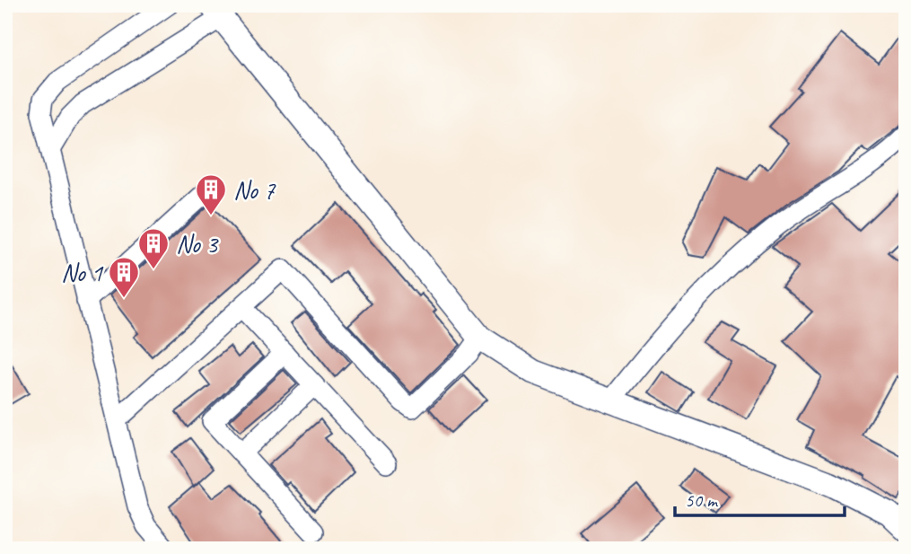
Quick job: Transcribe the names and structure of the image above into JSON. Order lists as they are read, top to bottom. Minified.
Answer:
{"places":{"building":["No 7","No 3","No 1"]},"scale_bar":"50 m"}
